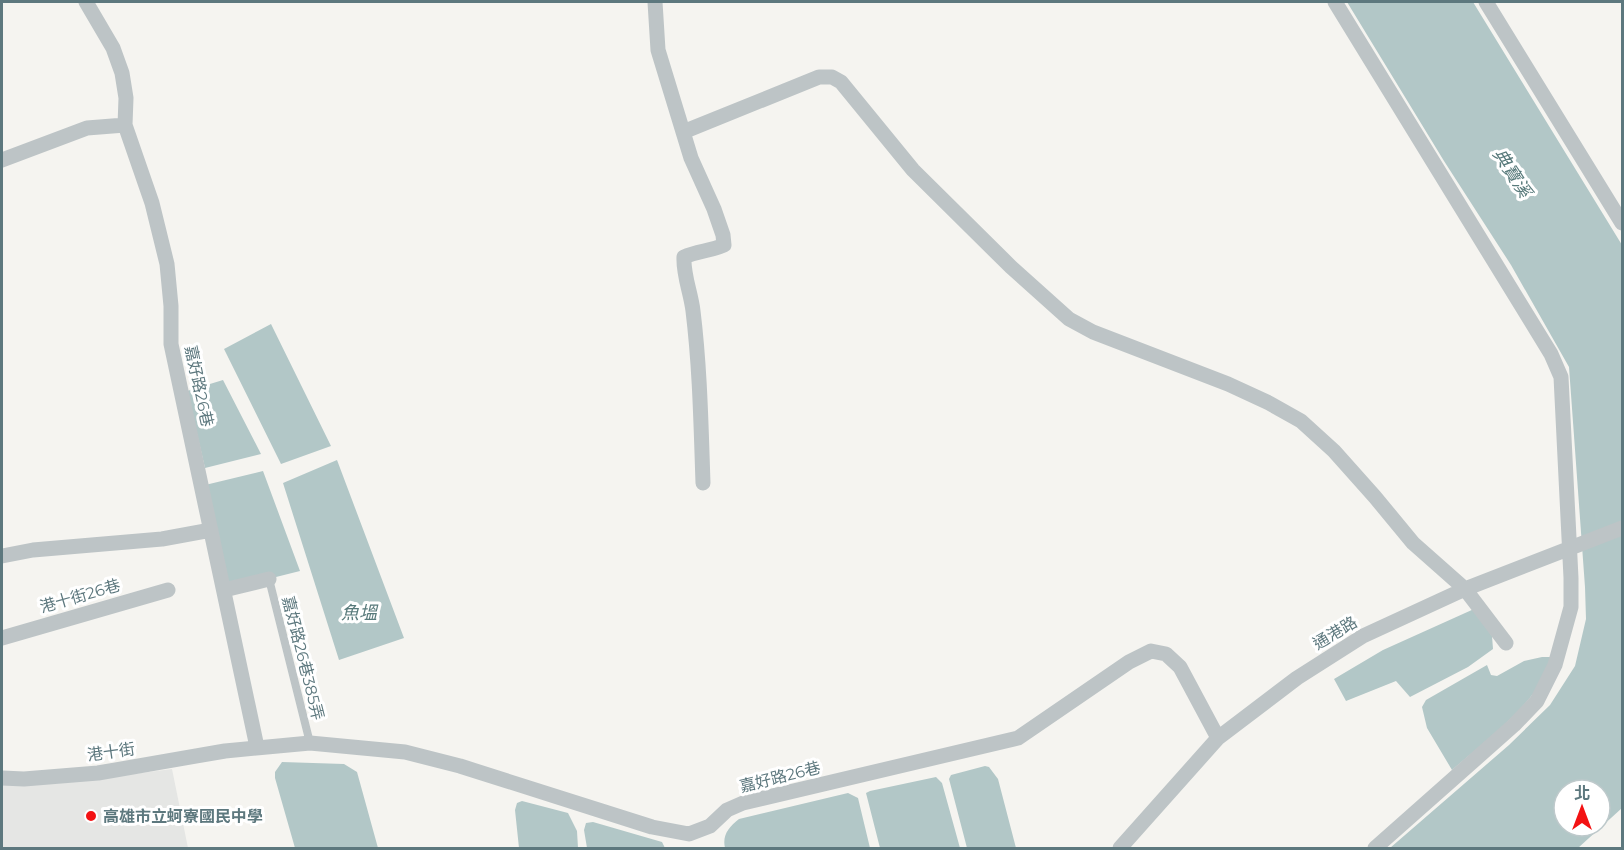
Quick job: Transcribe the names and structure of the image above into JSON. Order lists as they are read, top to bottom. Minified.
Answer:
{"streets":{"street":["嘉好路26巷","港十街26巷","通港路","港十街"],"lane":["嘉好路26巷385弄"]},"crossings":[["嘉好路26巷","通港路"],["嘉好路26巷","嘉好路26巷385弄"],["嘉好路26巷","港十街"]],"water":["典寶溪","魚塭"],"places":["高雄市立蚵寮國民中學"],"north":"top"}
